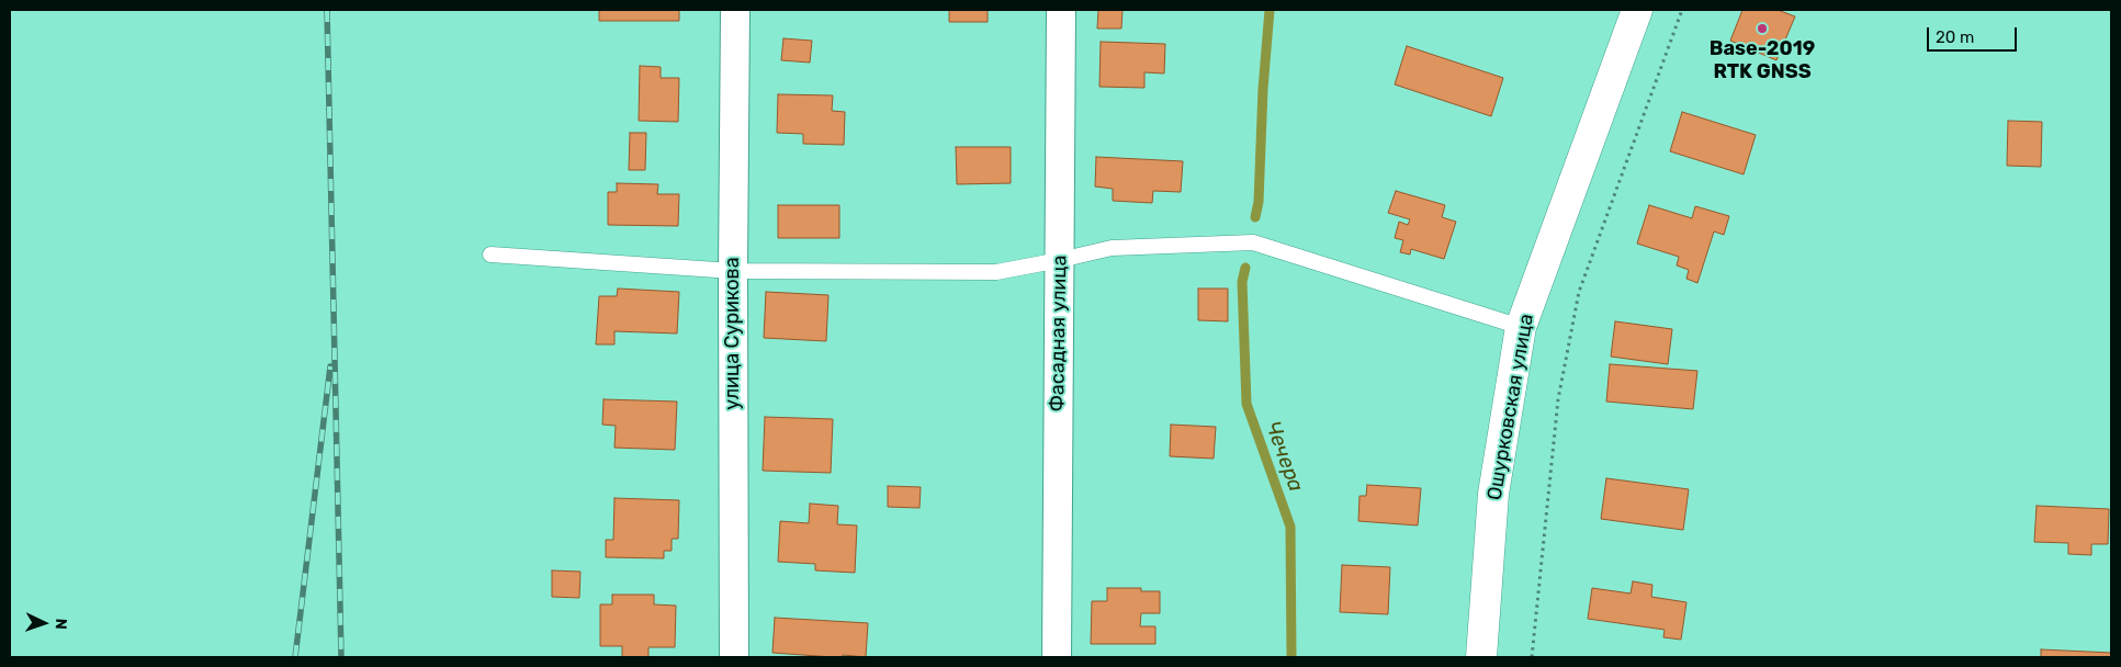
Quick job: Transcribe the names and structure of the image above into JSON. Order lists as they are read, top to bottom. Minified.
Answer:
{"streets":{"street":["улица Сурикова","Фасадная улица","Ошурковская улица"]},"water":["Чечера"],"places":["Base-2019 RTK GNSS"],"scale_bar":"20 m","north":"right"}
